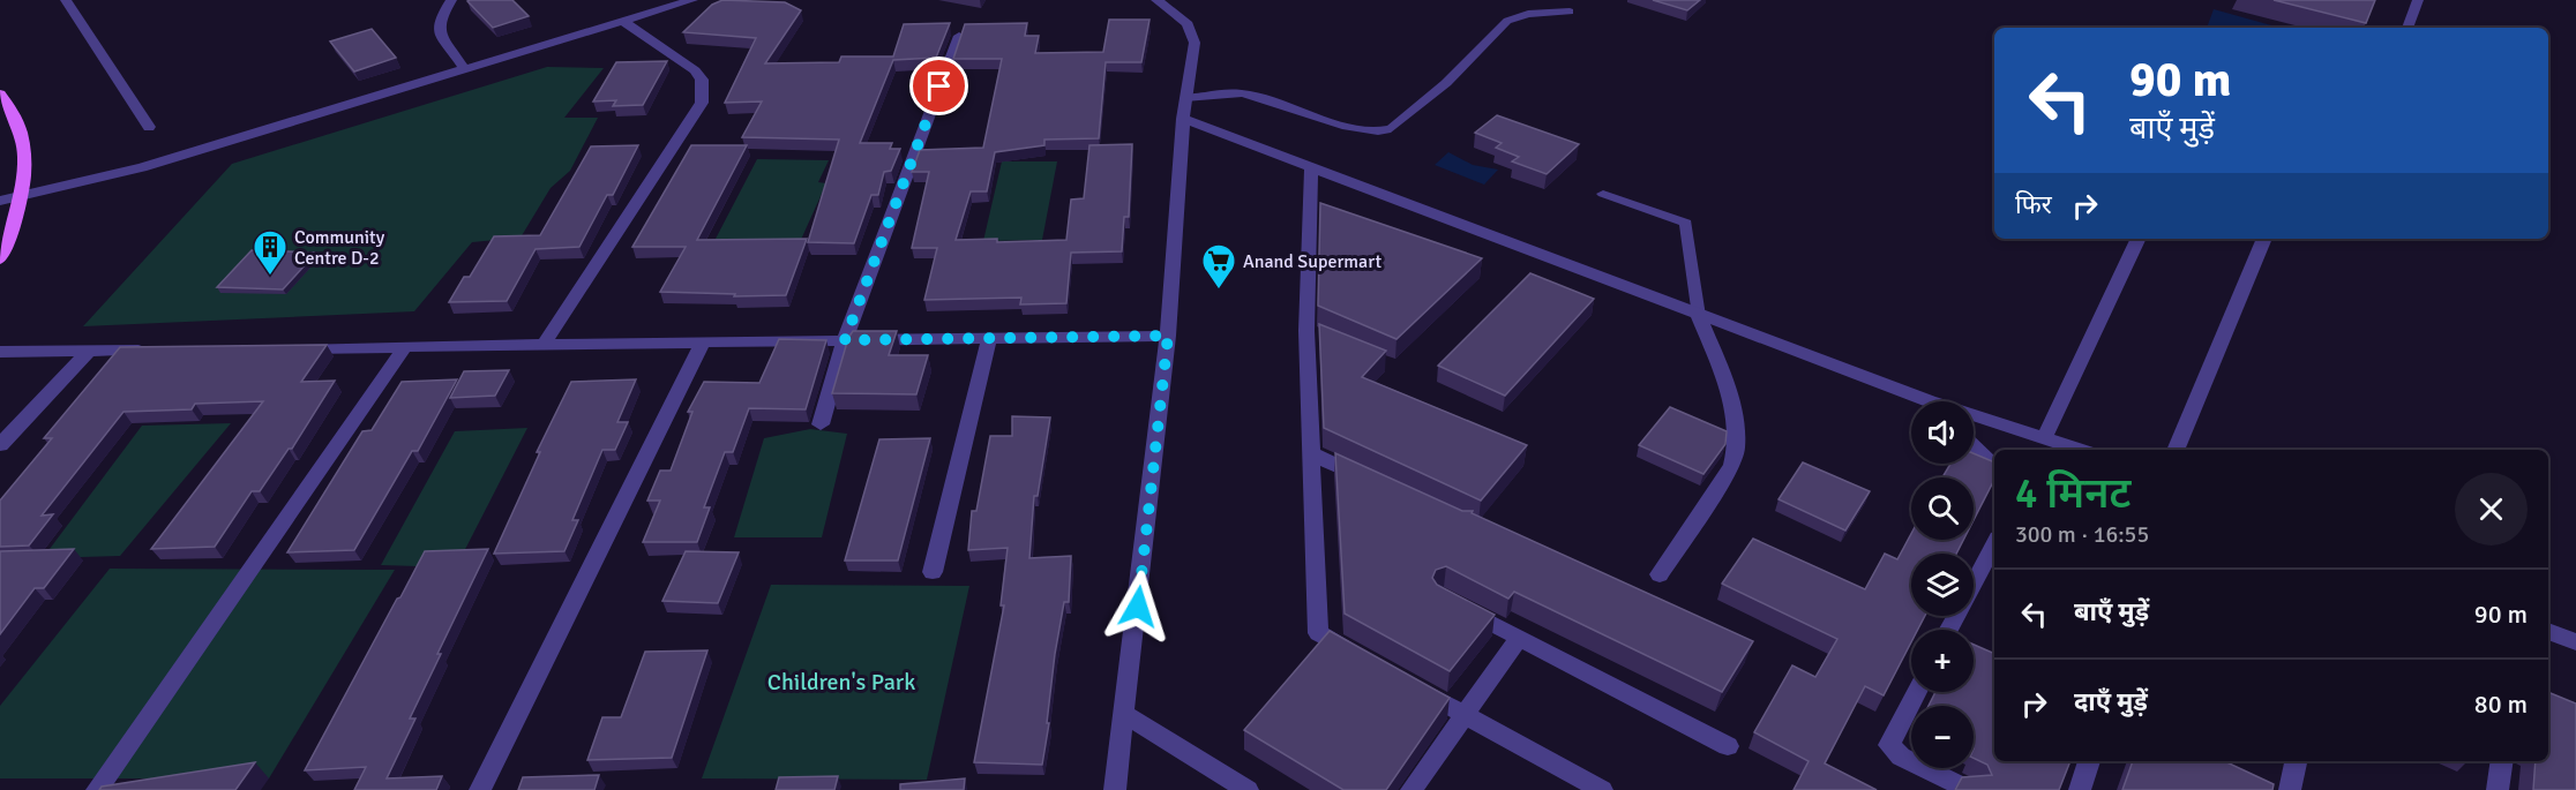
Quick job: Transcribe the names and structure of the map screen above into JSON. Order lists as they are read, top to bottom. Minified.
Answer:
{"parks":["Children's Park"],"places":{"building":["Community Centre D-2"],"supermarket":["Anand Supermart"]},"page":{"turn":["90 m","बाएँ मुड़ें"],"then":"फिर","map_buttons":["+","−"],"heading":["4 मिनट","300 m · 16:55"],"list":[{"name":"बाएँ मुड़ें","value":"90 m"},{"name":"दाएँ मुड़ें","value":"80 m"}]}}
